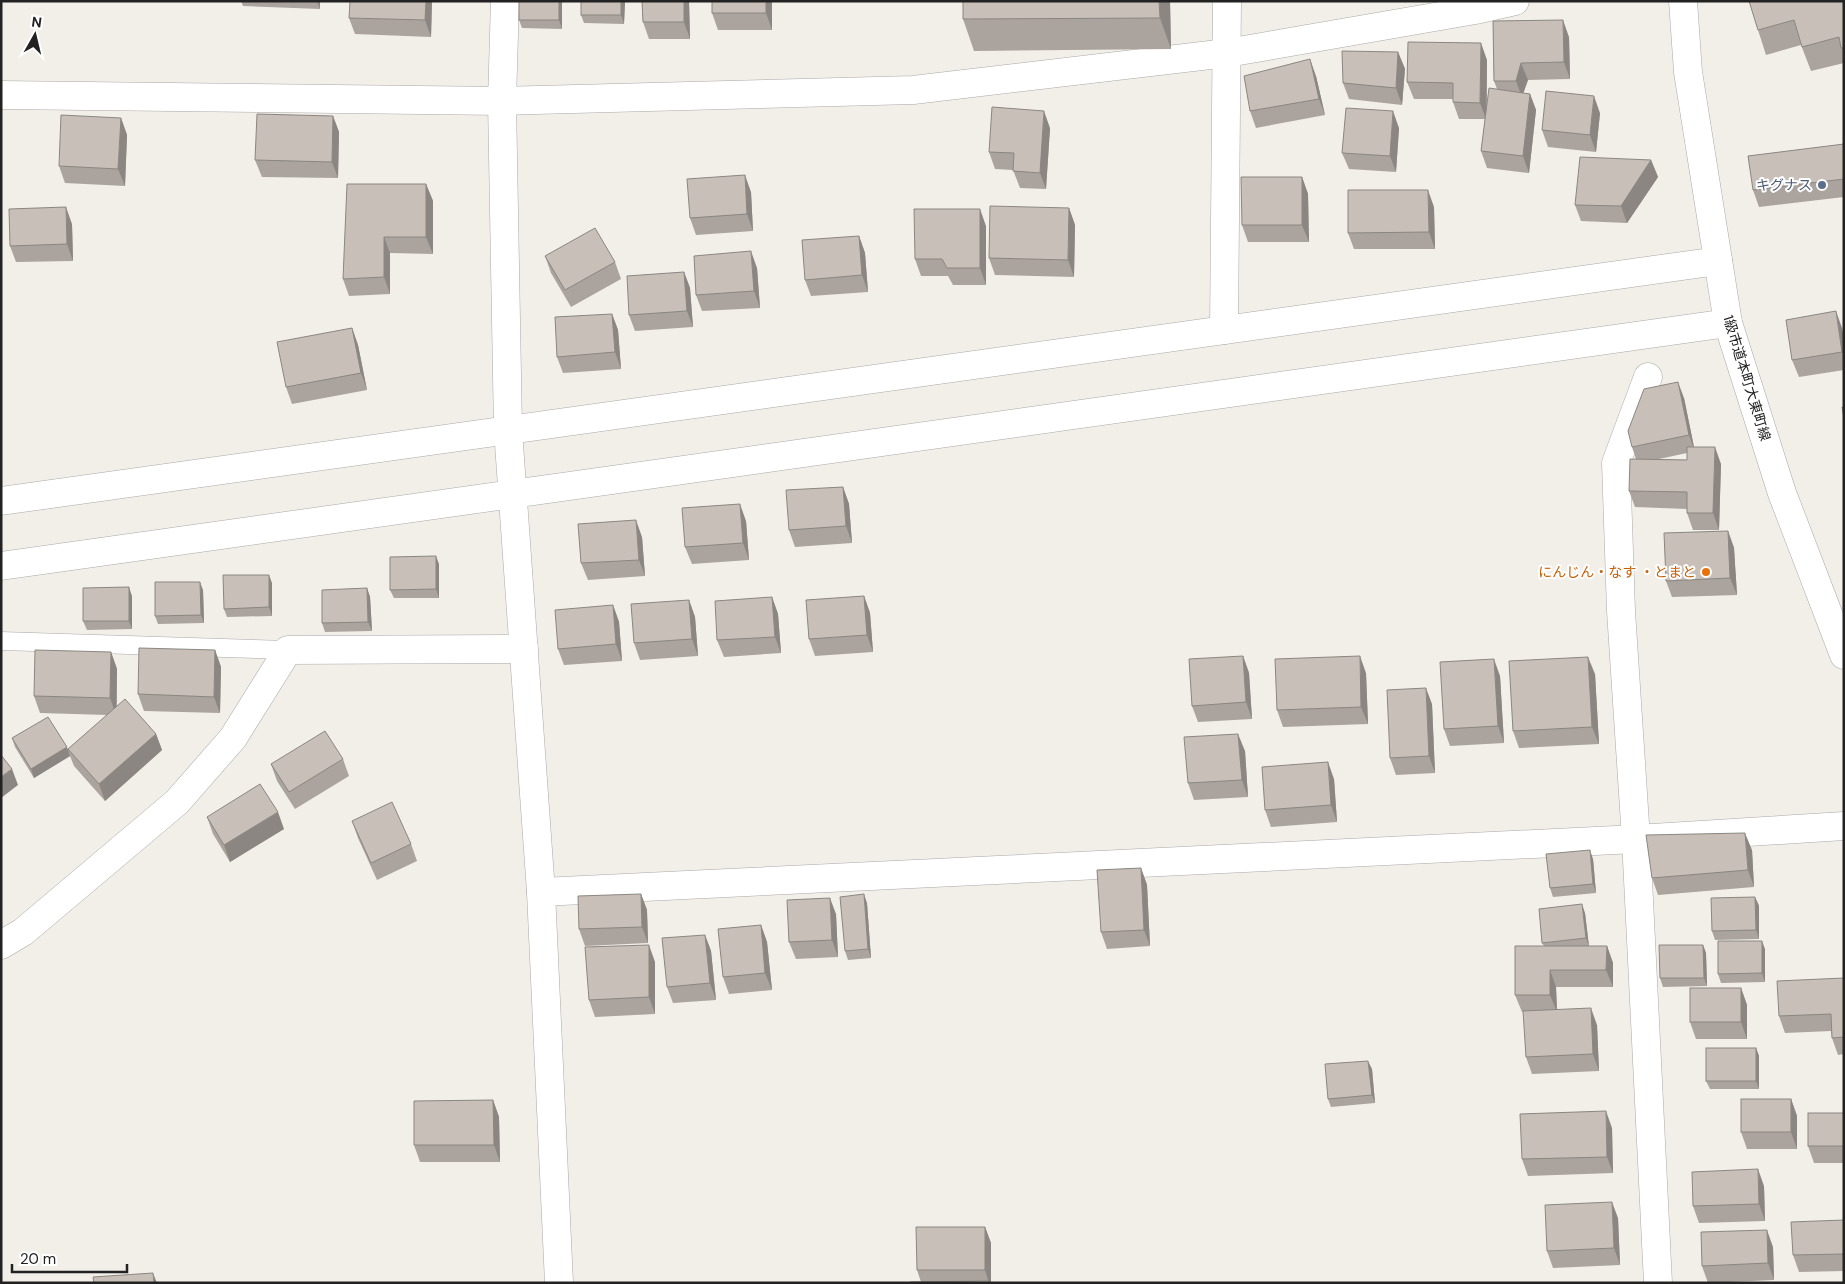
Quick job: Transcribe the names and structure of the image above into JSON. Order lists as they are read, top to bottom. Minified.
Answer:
{"streets":{"street":["1級市道本町大東町線"]},"places":["キグナス","にんじん・なす ・とまと"],"scale_bar":"20 m","north":"top"}
